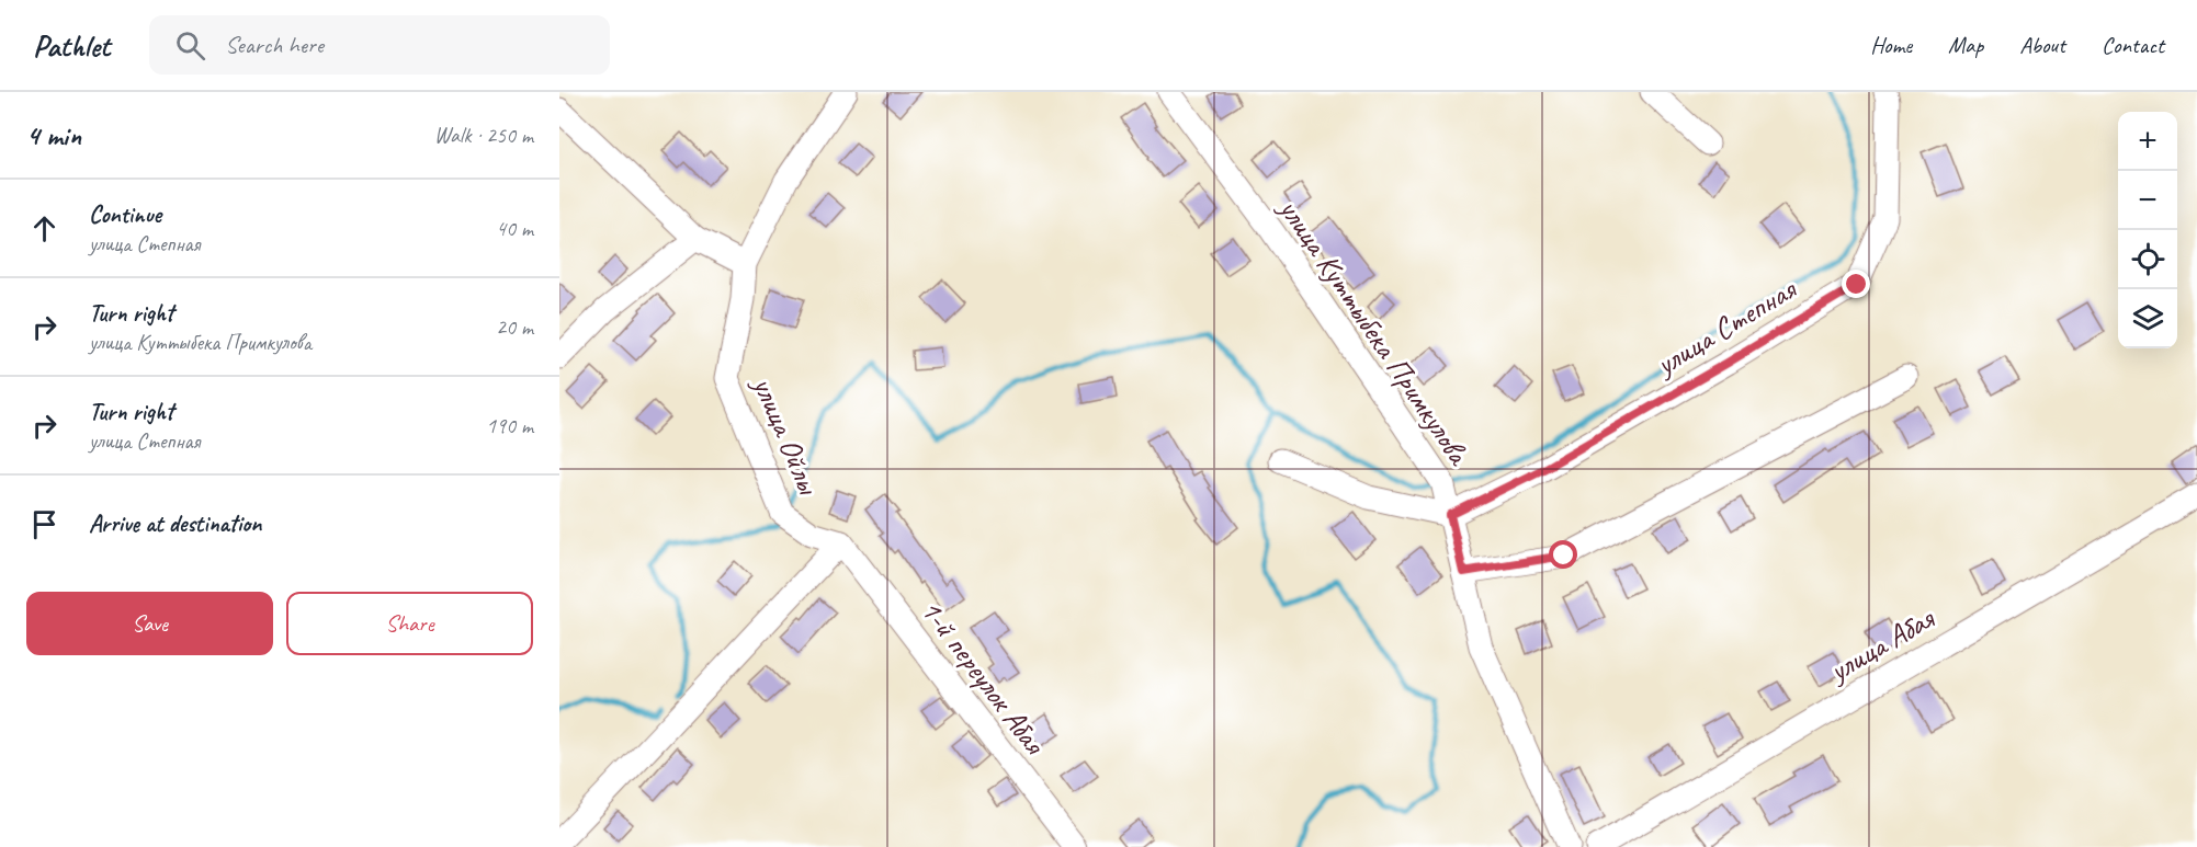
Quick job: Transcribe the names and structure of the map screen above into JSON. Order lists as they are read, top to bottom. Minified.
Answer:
{"streets":{"street":["улица Степная","улица Куттыбека Примкулова","улица Ойлы","улица Абая","1-й переулок Абая"]},"crossings":[["улица Степная","улица Куттыбека Примкулова"],["улица Ойлы","1-й переулок Абая"]],"page":{"header":"Pathlet","search":"Search here","nav":["Home","Map","About","Contact"],"heading":["4 min","Walk · 250 m"],"map_buttons":["+","−"],"list":[["Continue","улица Степная","40 m"],["Turn right","улица Куттыбека Примкулова","20 m"],["Turn right","улица Степная","190 m"],"Arrive at destination"],"buttons":["Save","Share"]}}
